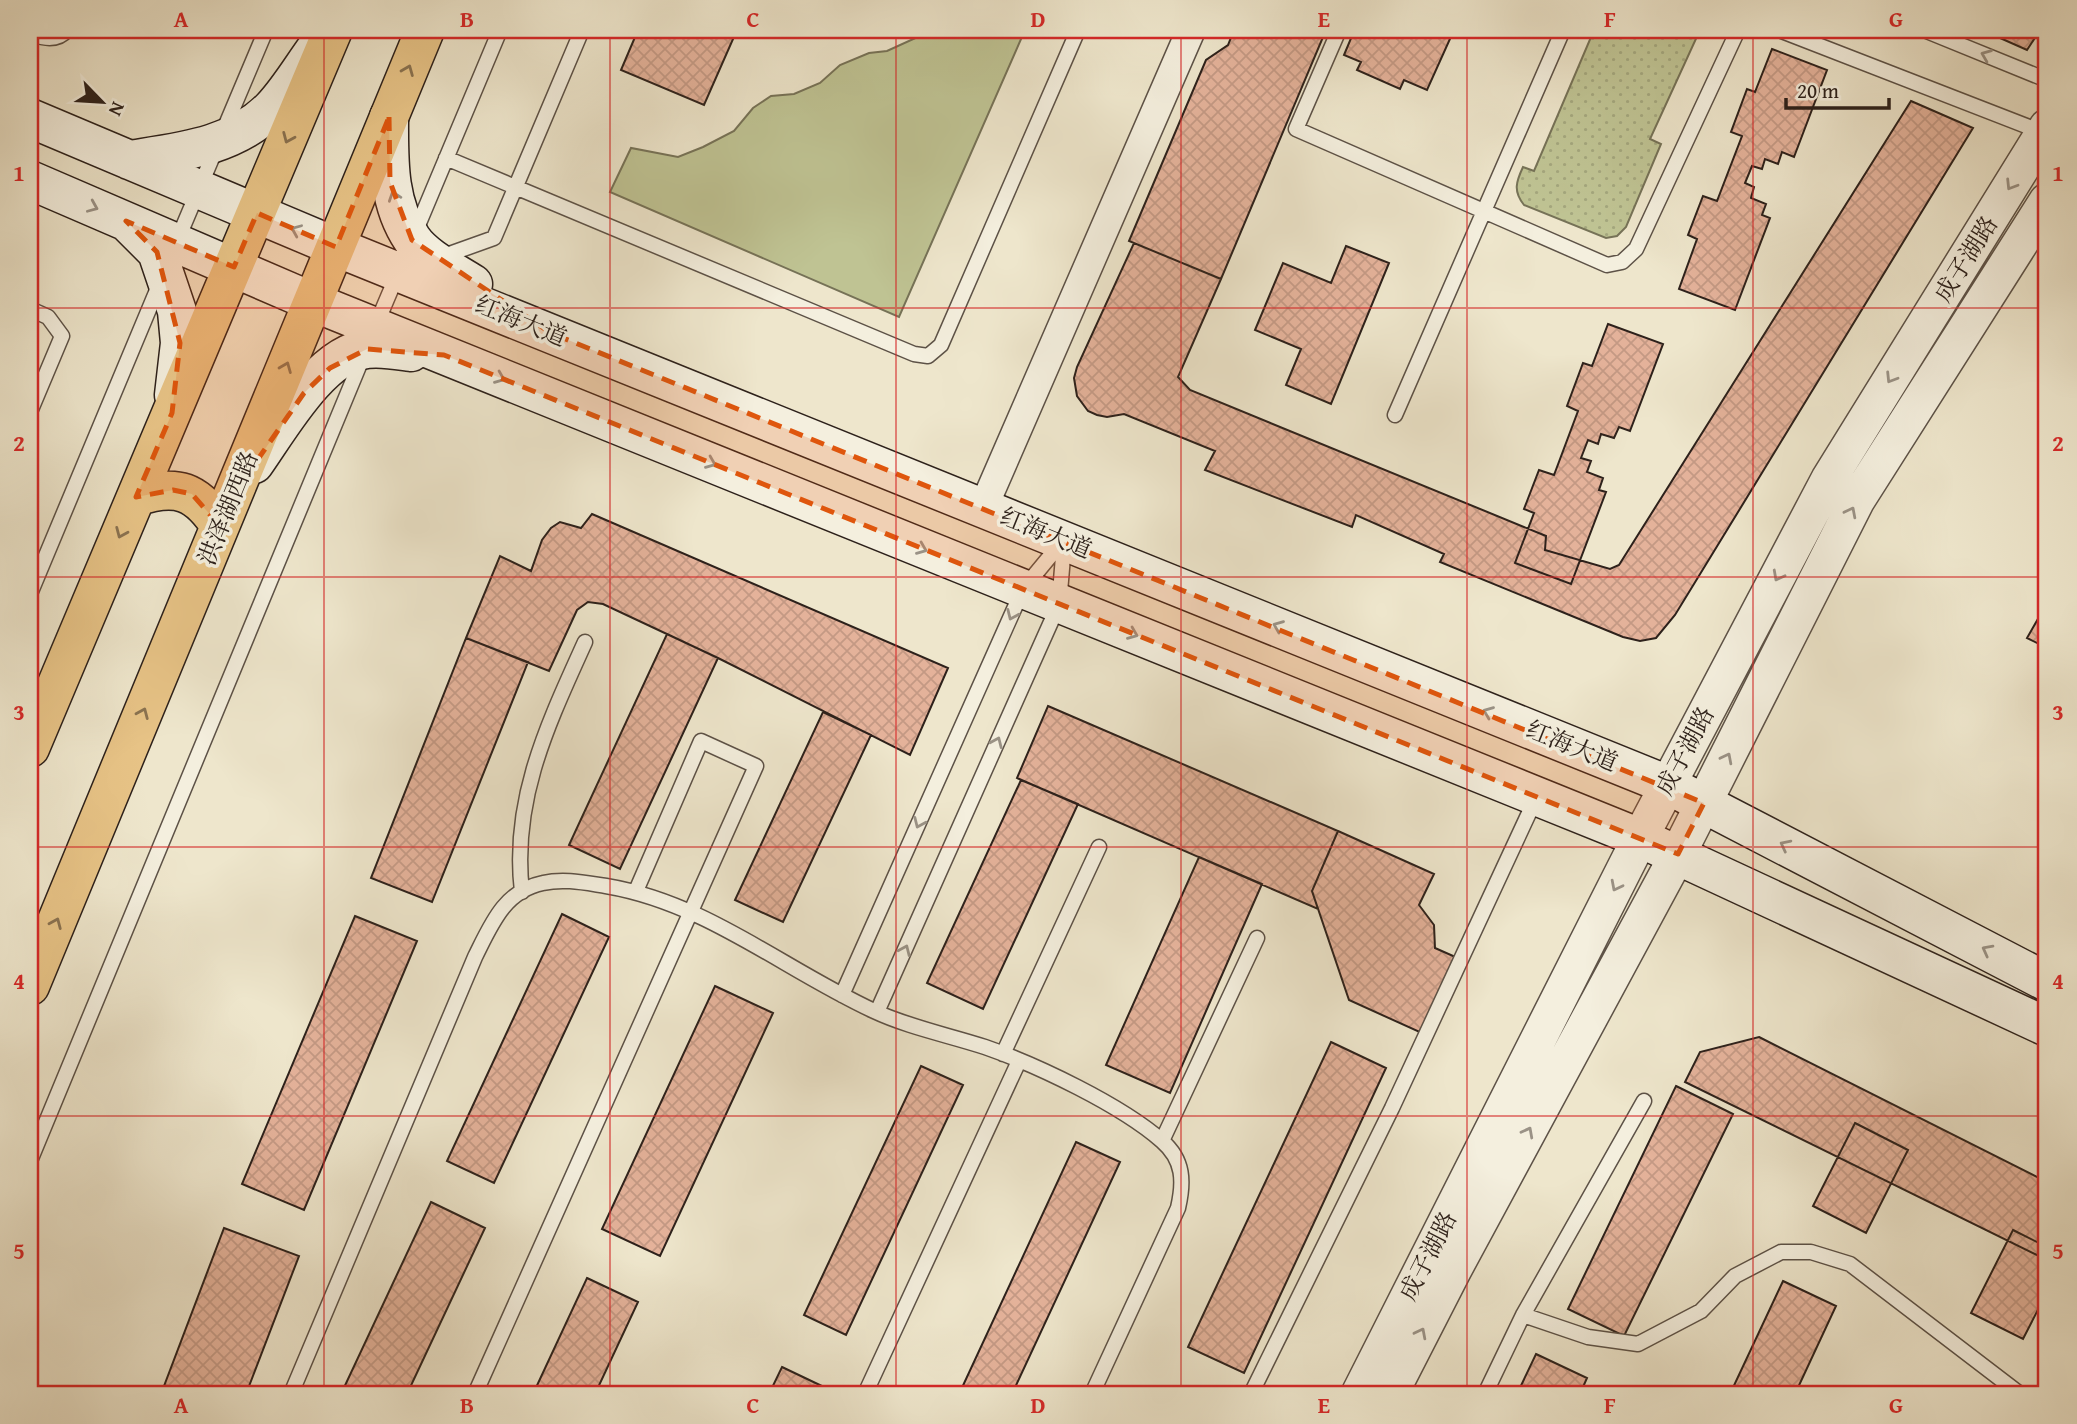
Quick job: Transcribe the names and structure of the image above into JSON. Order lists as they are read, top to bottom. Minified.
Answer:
{"streets":{"main road":["红海大道","洪泽湖西路"],"street":["成子湖路"]},"crossings":[["成子湖路","红海大道"],["红海大道","洪泽湖西路"]],"scale_bar":"20 m","north":"bottom right","grid":{"columns":["A","B","C","D","E","F","G"],"rows":["1","2","3","4","5"]}}
